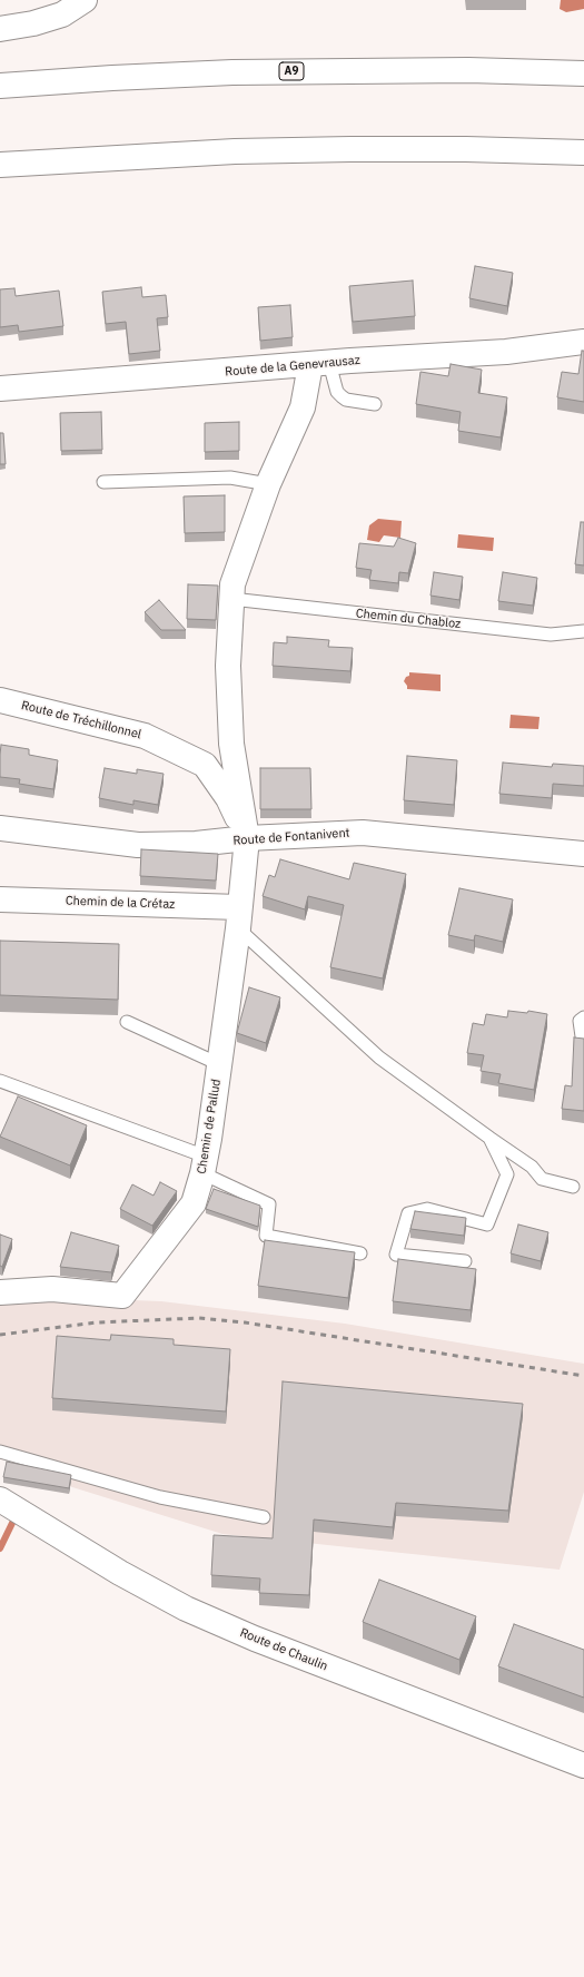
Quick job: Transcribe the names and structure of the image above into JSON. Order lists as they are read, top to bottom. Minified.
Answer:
{"streets":{"main road":["A9","Route de la Genevrausaz","Route de Tréchillonnel","Route de Fontanivent","Chemin de la Crétaz","Chemin de Pallud","Route de Chaulin"],"lane":["Chemin du Chabloz"]},"crossings":[["Route de Tréchillonnel","Route de Fontanivent"],["Route de Tréchillonnel","Chemin de Pallud"],["Route de Fontanivent","Chemin de Pallud"],["Chemin de la Crétaz","Chemin de Pallud"]]}
